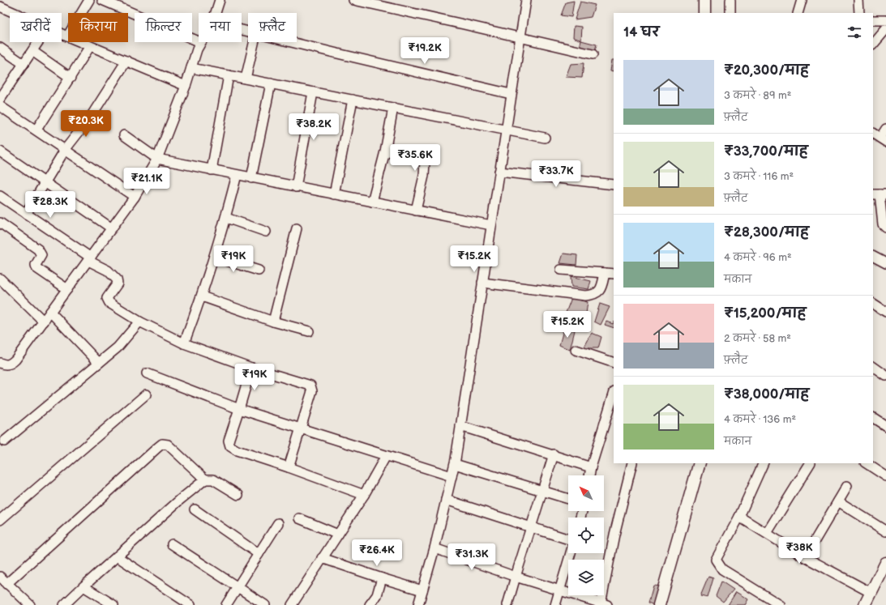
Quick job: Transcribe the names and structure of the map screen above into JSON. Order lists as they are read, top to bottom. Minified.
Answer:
{"north":"top left","page":{"chip":["खरीदें","किराया","फ़िल्टर","नया","फ़्लैट"],"heading":"14 घर","price":["₹19.2K","₹20.3K","₹38.2K","₹35.6K","₹33.7K","₹21.1K","₹28.3K","₹19K","₹15.2K","₹15.2K","₹19K","₹38K","₹26.4K","₹31.3K"],"list":[{"name":"₹20,300/माह","note":"3 कमरे · 89 m² · फ़्लैट"},{"name":"₹33,700/माह","note":"3 कमरे · 116 m² · फ़्लैट"},{"name":"₹28,300/माह","note":"4 कमरे · 96 m² · मकान"},{"name":"₹15,200/माह","note":"2 कमरे · 58 m² · फ़्लैट"},{"name":"₹38,000/माह","note":"4 कमरे · 136 m² · मकान"}]}}
